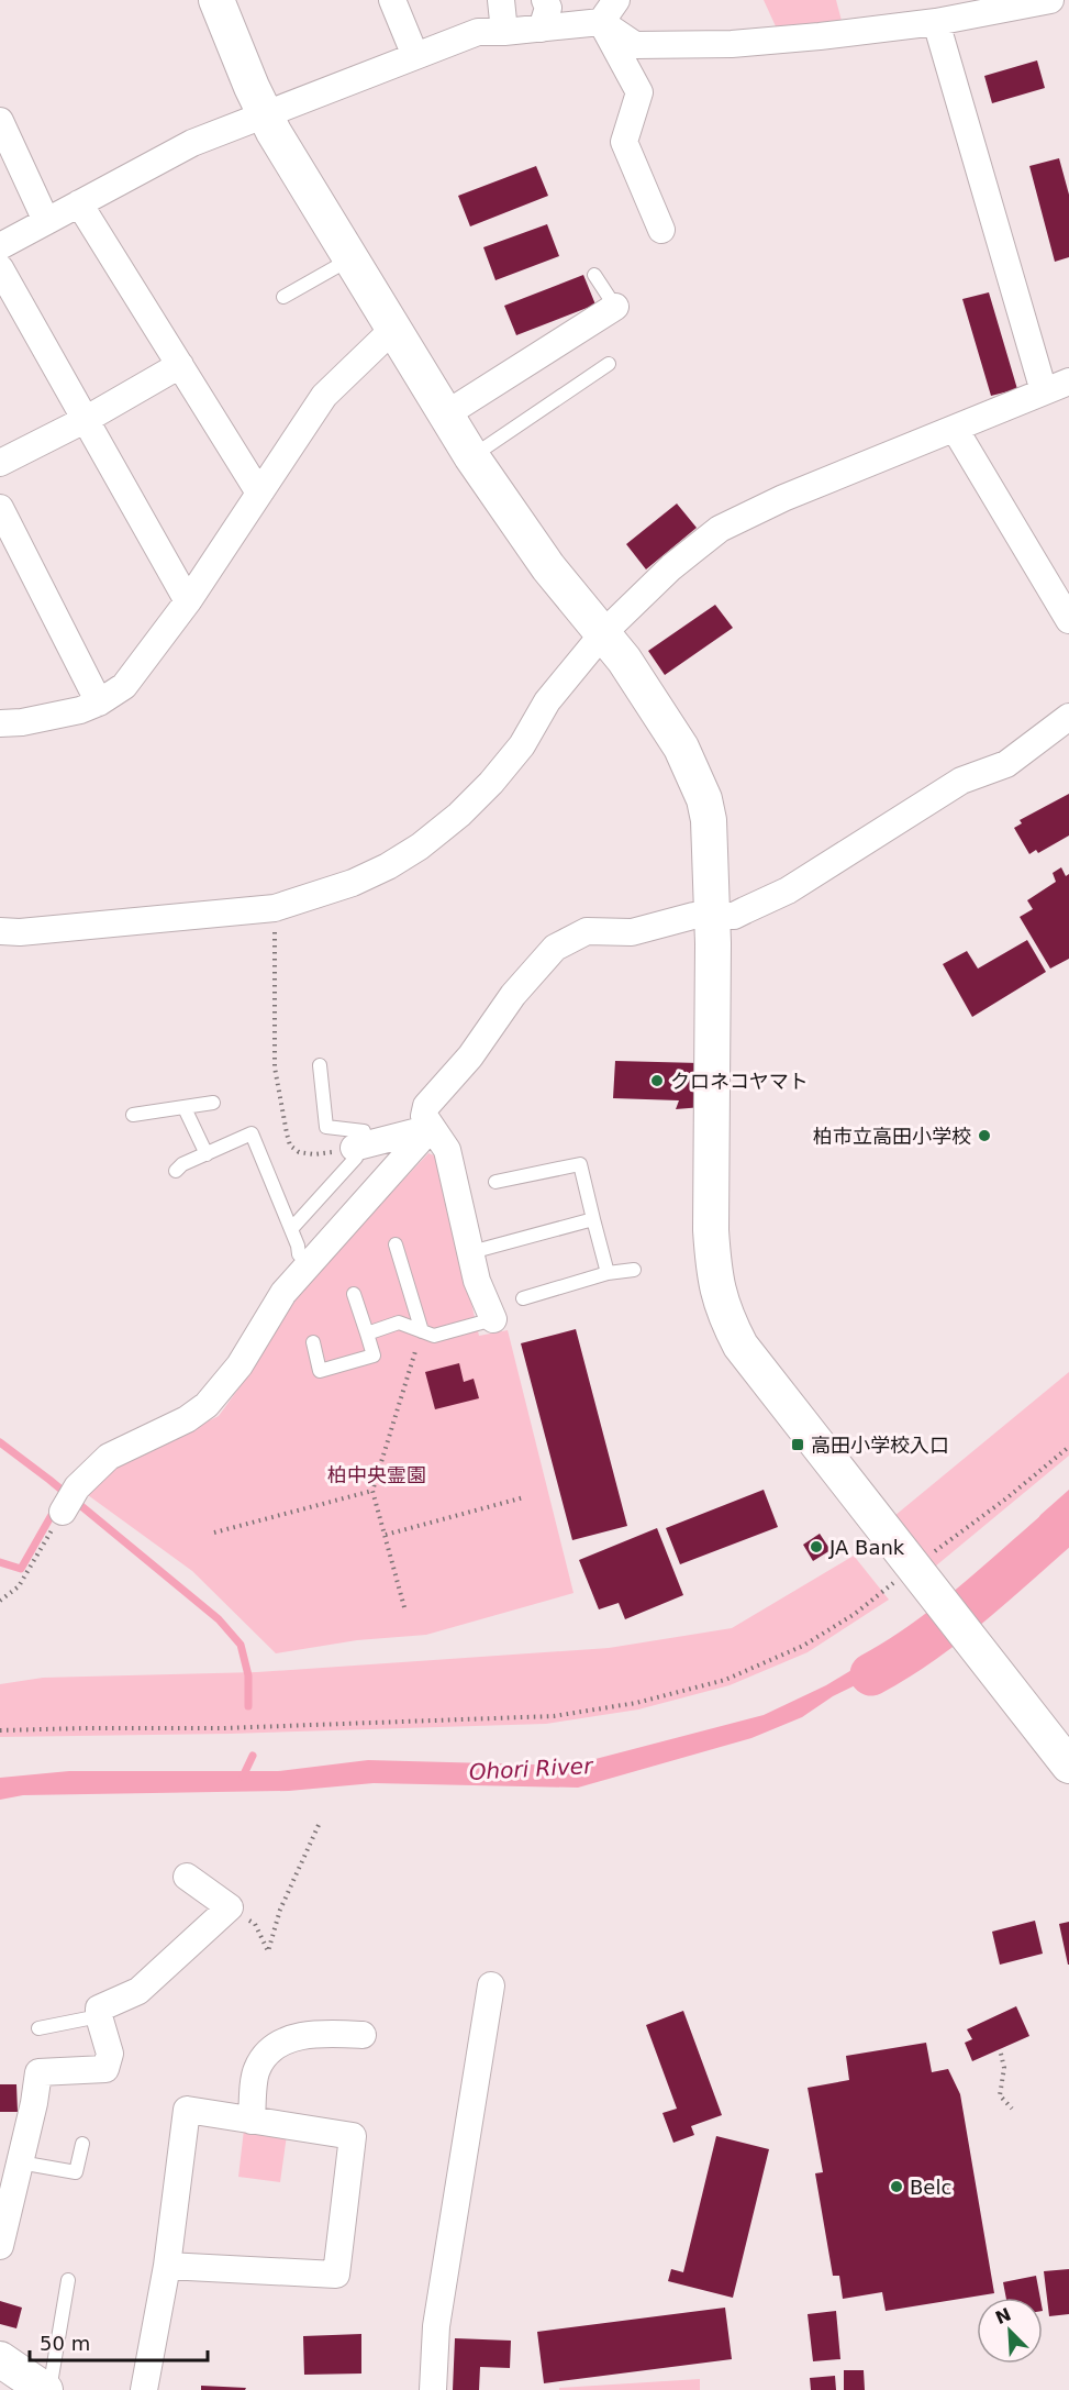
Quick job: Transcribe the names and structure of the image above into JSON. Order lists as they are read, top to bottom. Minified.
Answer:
{"water":["Ohori River"],"parks":["柏中央霊園"],"places":{"other":["クロネコヤマト","柏市立高田小学校","JA Bank","Belc"],"transit":["高田小学校入口"]},"scale_bar":"50 m","north":"top left"}
